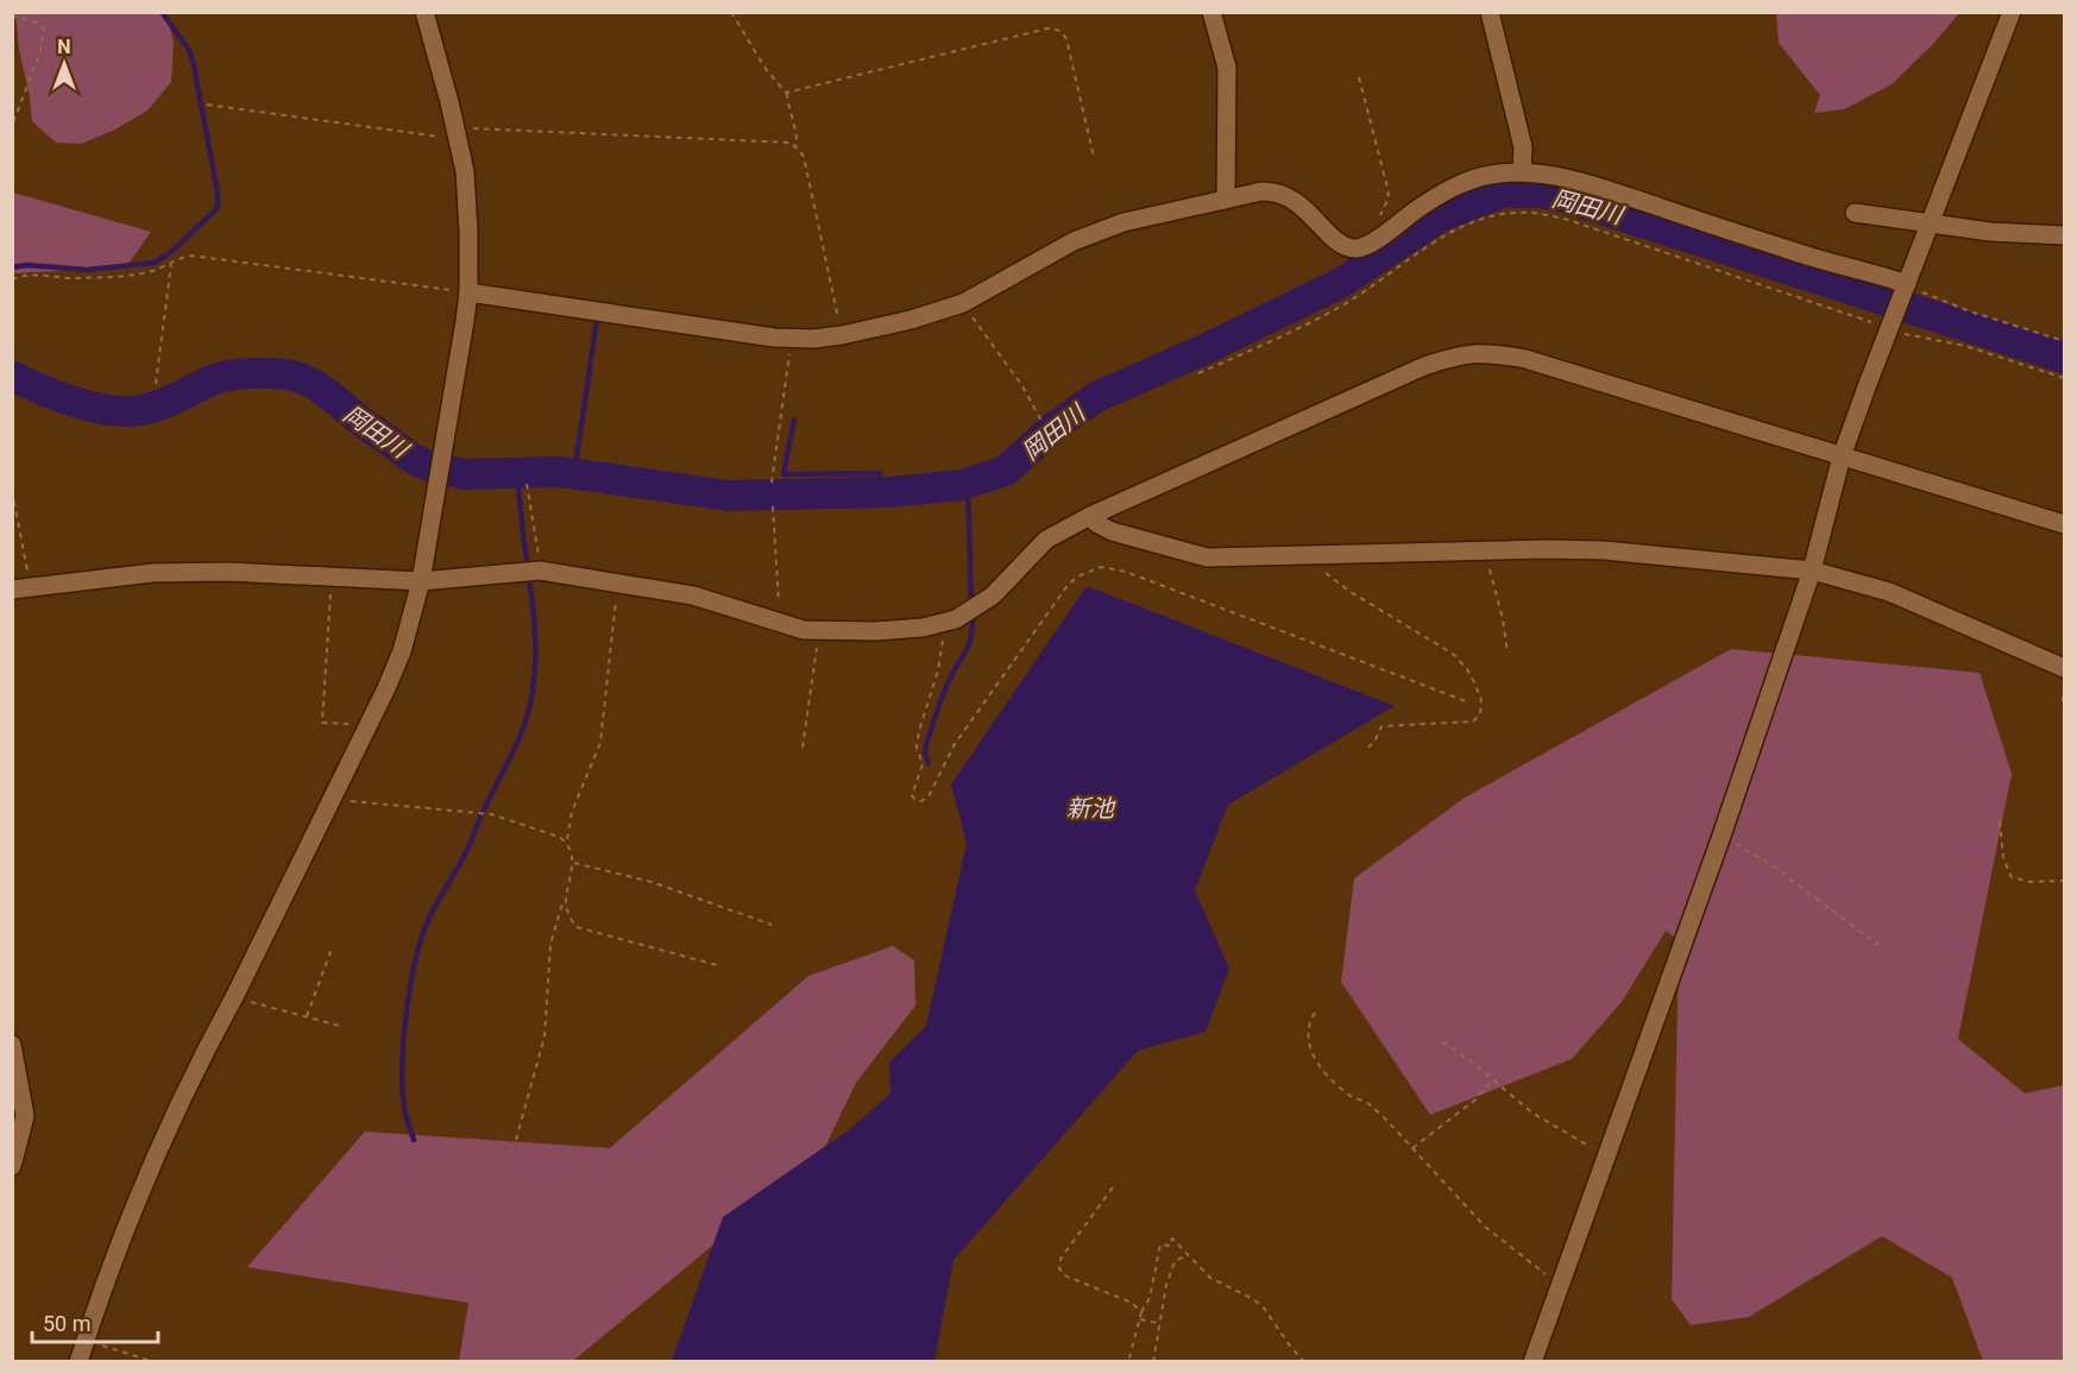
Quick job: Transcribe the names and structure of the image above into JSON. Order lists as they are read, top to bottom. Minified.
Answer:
{"water":["岡田川","新池"],"scale_bar":"50 m","north":"top"}
